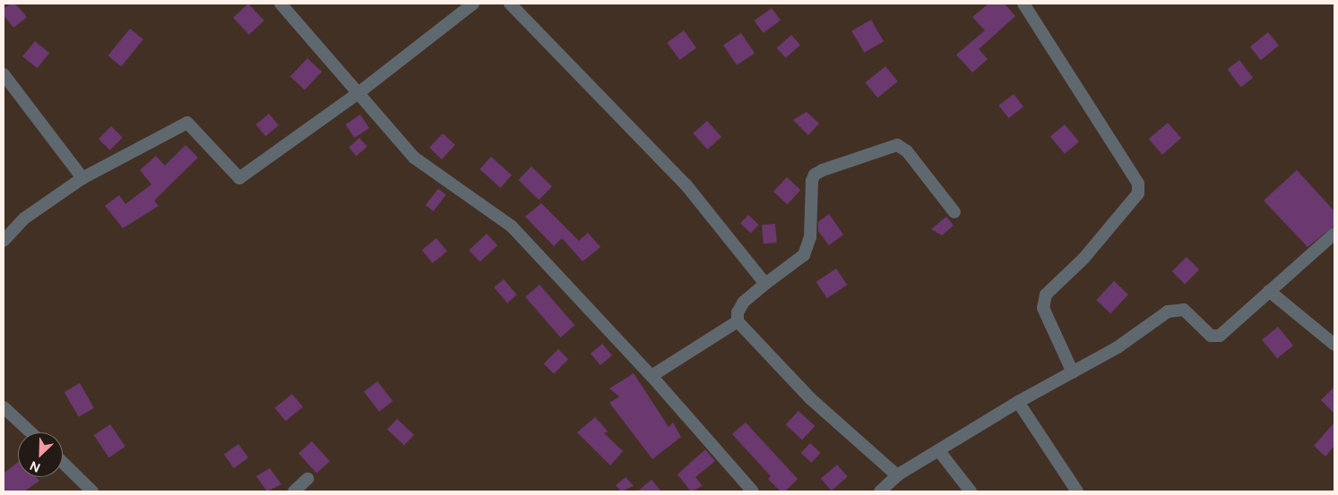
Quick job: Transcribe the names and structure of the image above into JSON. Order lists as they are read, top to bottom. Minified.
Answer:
{"north":"bottom left"}
